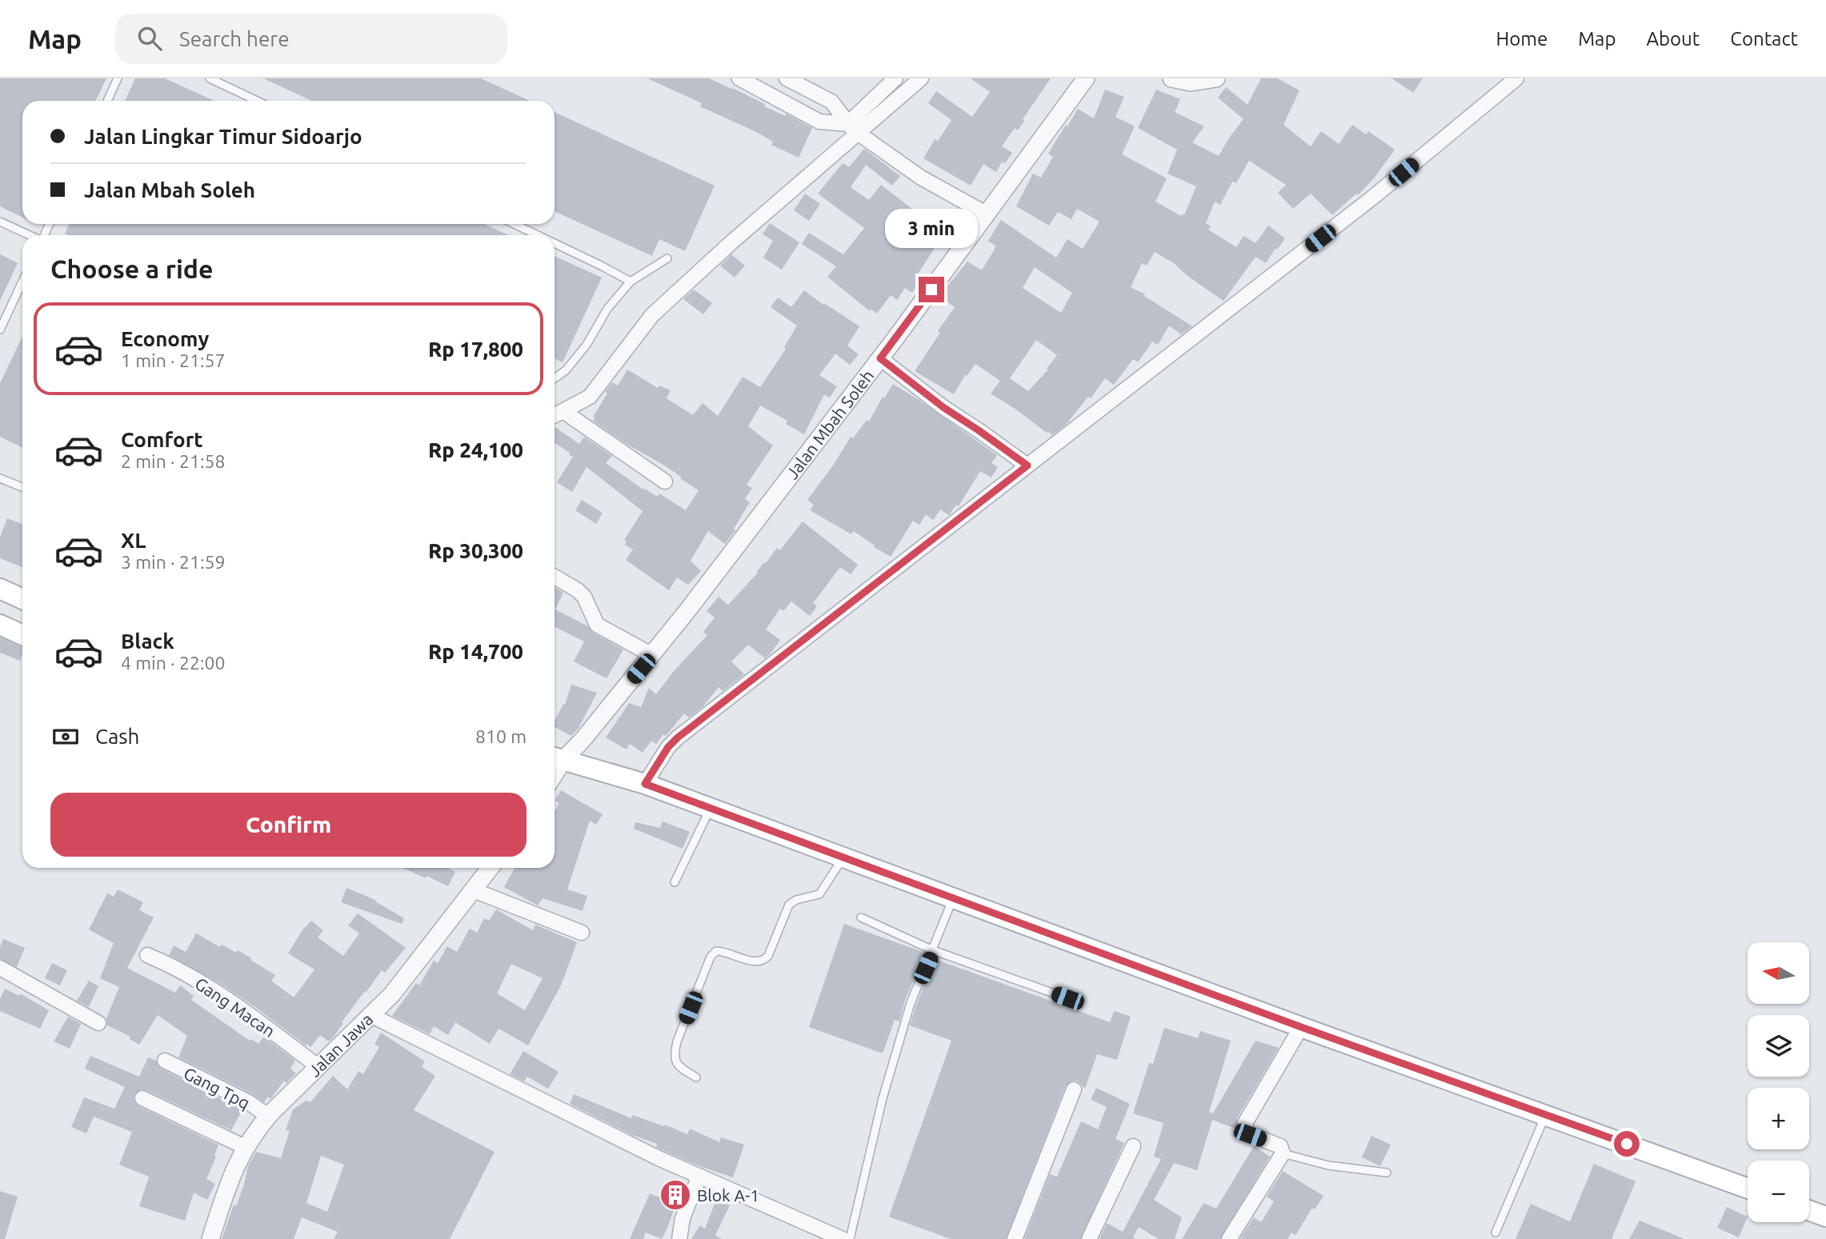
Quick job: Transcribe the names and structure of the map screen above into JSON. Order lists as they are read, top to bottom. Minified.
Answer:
{"streets":{"street":["Jalan Mbah Soleh","Gang Macan","Jalan Jawa","Gang Tpq"]},"crossings":[["Gang Macan","Jalan Jawa"],["Jalan Jawa","Gang Tpq"]],"places":{"building":["Blok A-1"]},"north":"left","page":{"header":"Map","search":"Search here","nav":["Home","Map","About","Contact"],"banner":["Jalan Lingkar Timur Sidoarjo","Jalan Mbah Soleh"],"bubble":"3 min","heading":"Choose a ride","list":[{"name":"Economy","note":"1 min · 21:57","value":"Rp 17,800"},{"name":"Comfort","note":"2 min · 21:58","value":"Rp 24,100"},{"name":"XL","note":"3 min · 21:59","value":"Rp 30,300"},{"name":"Black","note":"4 min · 22:00","value":"Rp 14,700"}],"pay":["Cash","810 m"],"buttons":"Confirm","map_buttons":["+","−"]}}
